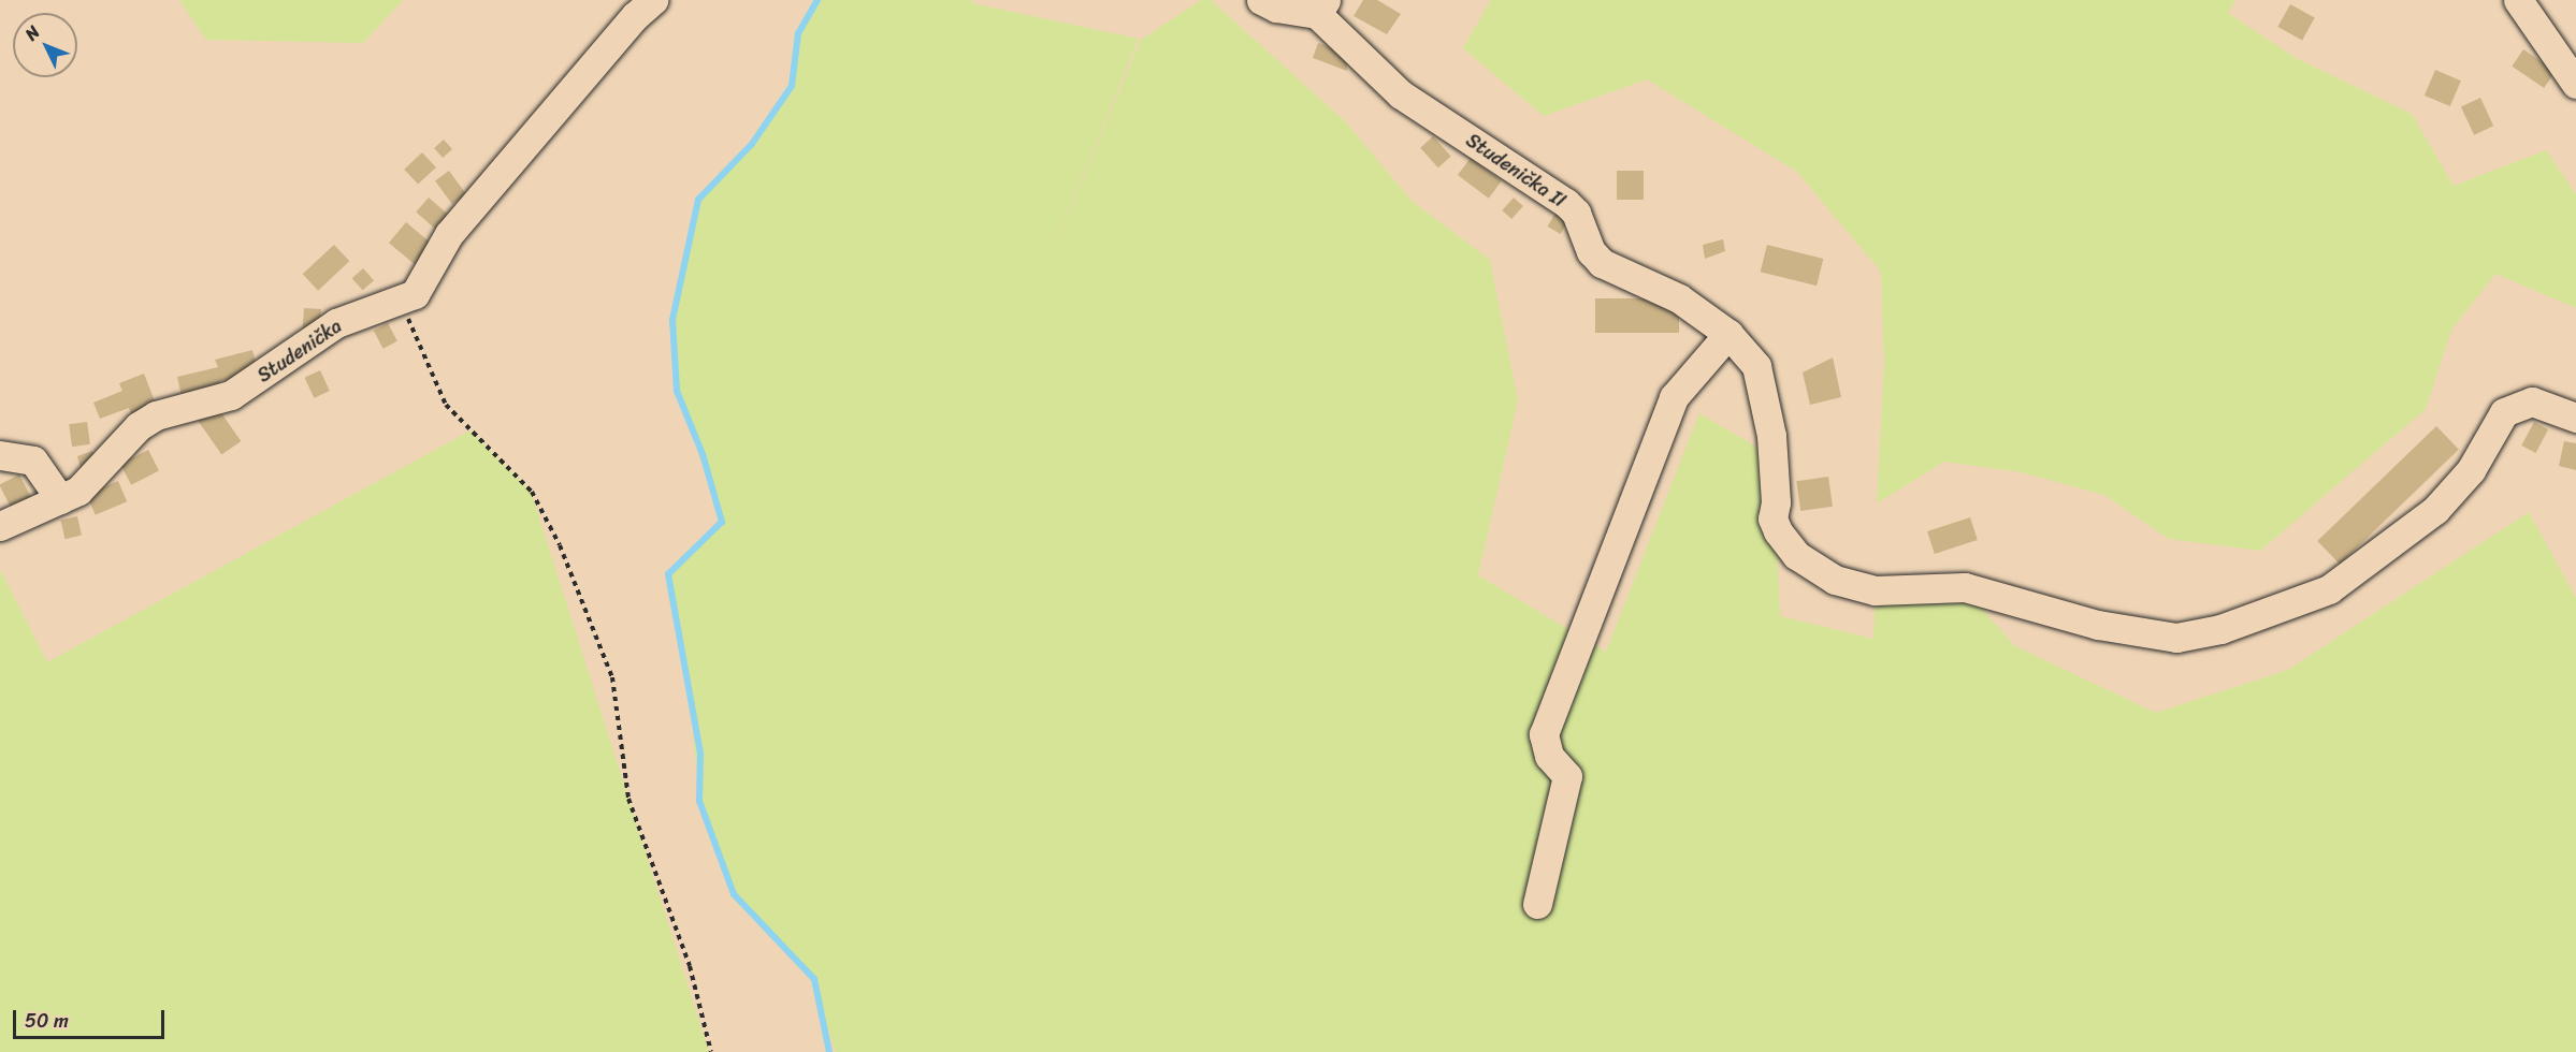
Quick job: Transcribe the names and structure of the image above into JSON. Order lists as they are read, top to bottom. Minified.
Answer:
{"streets":{"street":["Studenička II","Studenička"]},"scale_bar":"50 m","north":"top left"}
